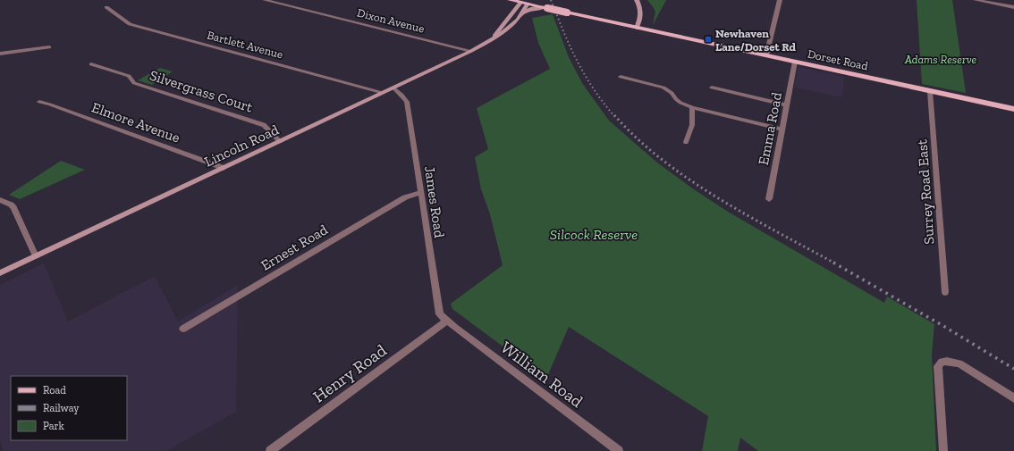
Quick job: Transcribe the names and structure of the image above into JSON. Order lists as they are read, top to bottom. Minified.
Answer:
{"streets":{"main road":["Dorset Road","Lincoln Road"],"street":["Dixon Avenue","Bartlett Avenue","Silvergrass Court","Elmore Avenue","Emma Road","Surrey Road East","James Road","Ernest Road","Henry Road","William Road"]},"crossings":[["Dixon Avenue","Lincoln Road"],["Bartlett Avenue","Lincoln Road"],["Dorset Road","Emma Road"],["Dorset Road","Lincoln Road"],["Dorset Road","Surrey Road East"],["Silvergrass Court","Lincoln Road"],["Elmore Avenue","Lincoln Road"],["Lincoln Road","James Road"],["James Road","Ernest Road"],["James Road","Henry Road"],["James Road","William Road"],["Henry Road","William Road"]],"parks":["Adams Reserve","Silcock Reserve"],"places":{"transit":["Newhaven Lane/Dorset Rd"]},"legend":["Road","Railway","Park"]}
